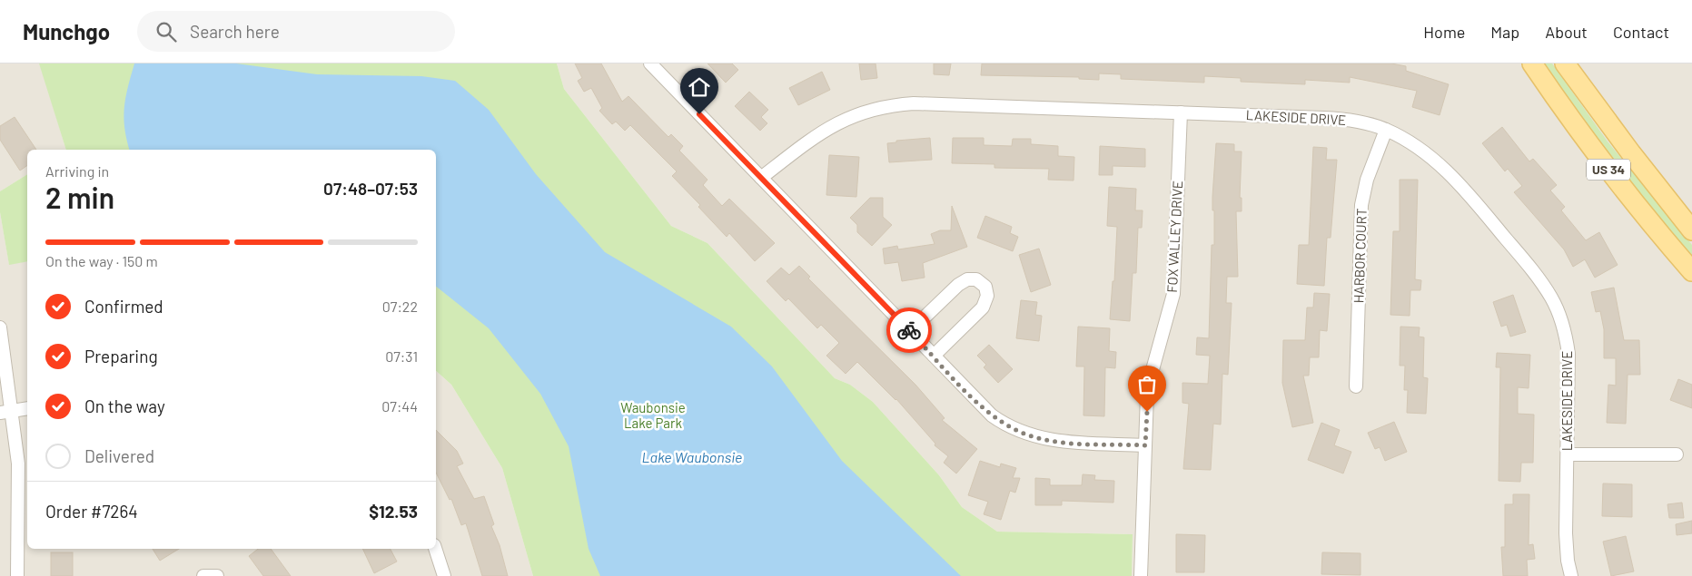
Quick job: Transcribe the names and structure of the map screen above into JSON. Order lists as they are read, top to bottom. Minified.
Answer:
{"streets":{"main road":["US 34"],"street":["LAKESIDE DRIVE","FOX VALLEY DRIVE","HARBOR COURT"]},"crossings":[["LAKESIDE DRIVE","FOX VALLEY DRIVE"],["LAKESIDE DRIVE","HARBOR COURT"]],"water":["Lake Waubonsie"],"parks":["Waubonsie Lake Park"],"page":{"header":"Munchgo","search":"Search here","nav":["Home","Map","About","Contact"],"heading":["2 min","Arriving in","07:48–07:53"],"panel":["Order #7264","$12.53"],"bar":"On the way · 150 m","list":[["Confirmed","07:22"],["Preparing","07:31"],["On the way","07:44"],"Delivered"]}}
